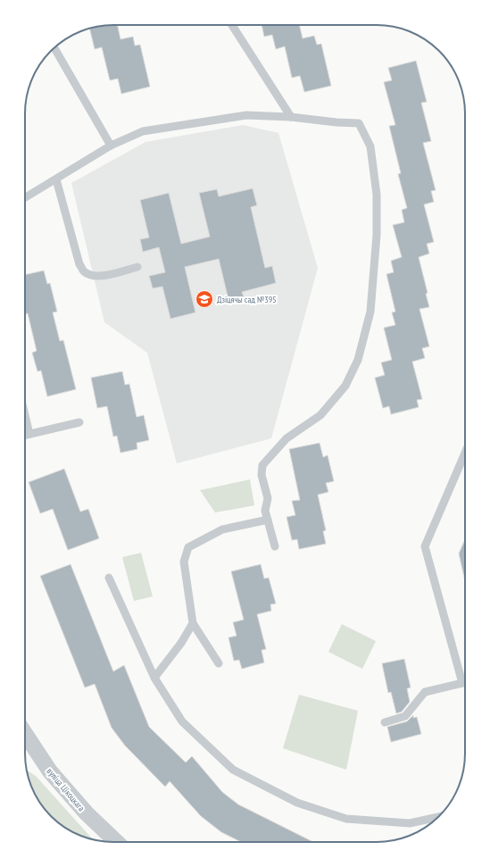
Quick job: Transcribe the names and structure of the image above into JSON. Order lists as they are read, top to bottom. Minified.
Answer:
{"streets":{"street":["вуліца Цікоцкага"]},"places":{"school or university":["Дзіцячы сад №395"]}}
